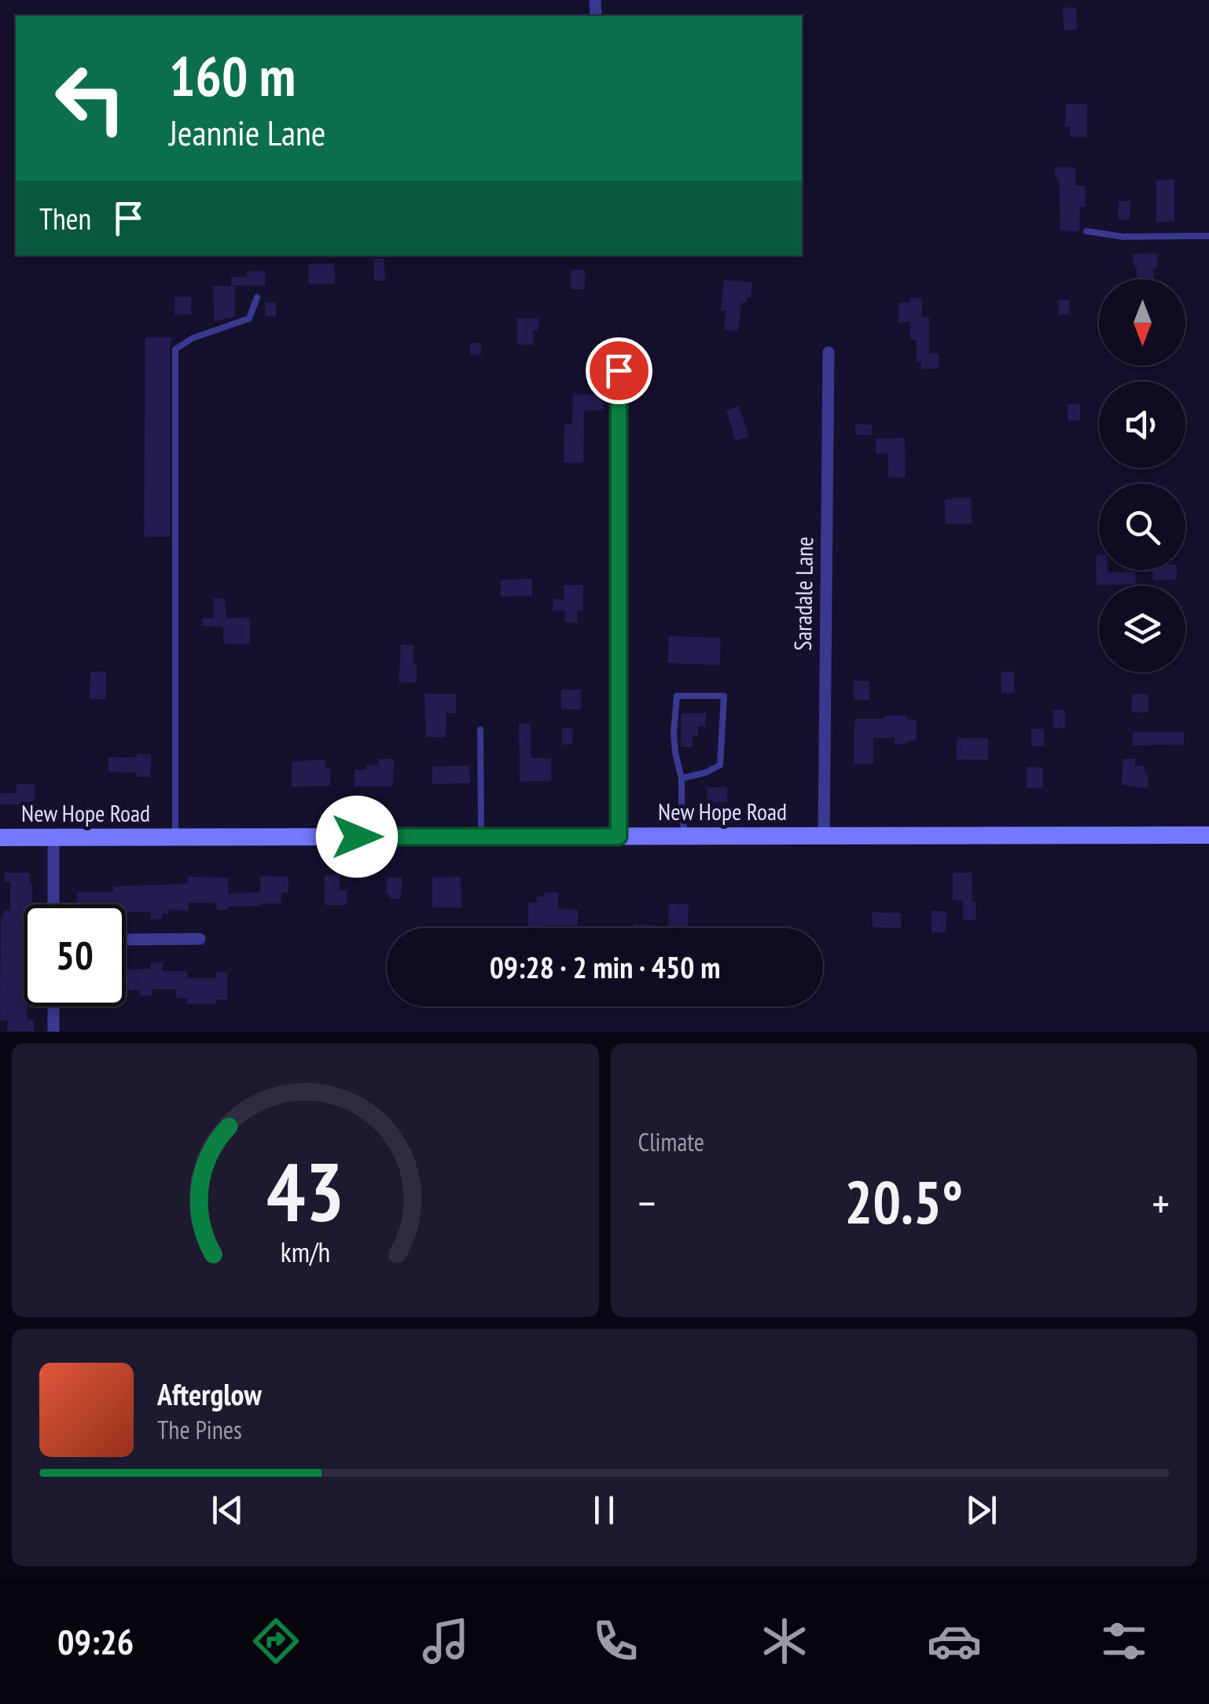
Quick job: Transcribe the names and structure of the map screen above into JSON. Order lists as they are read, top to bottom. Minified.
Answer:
{"streets":{"main road":["New Hope Road"],"street":["Saradale Lane"]},"crossings":[["Saradale Lane","New Hope Road"]],"north":"bottom","page":{"turn":["160 m","Jeannie Lane"],"then":"Then","limit":"50","trip":"09:28 · 2 min · 450 m","tile":"Climate","heat":["−","20.5°","+"],"song":["Afterglow","The Pines"],"tabs":"09:26","gauge":["43","km/h"]}}
